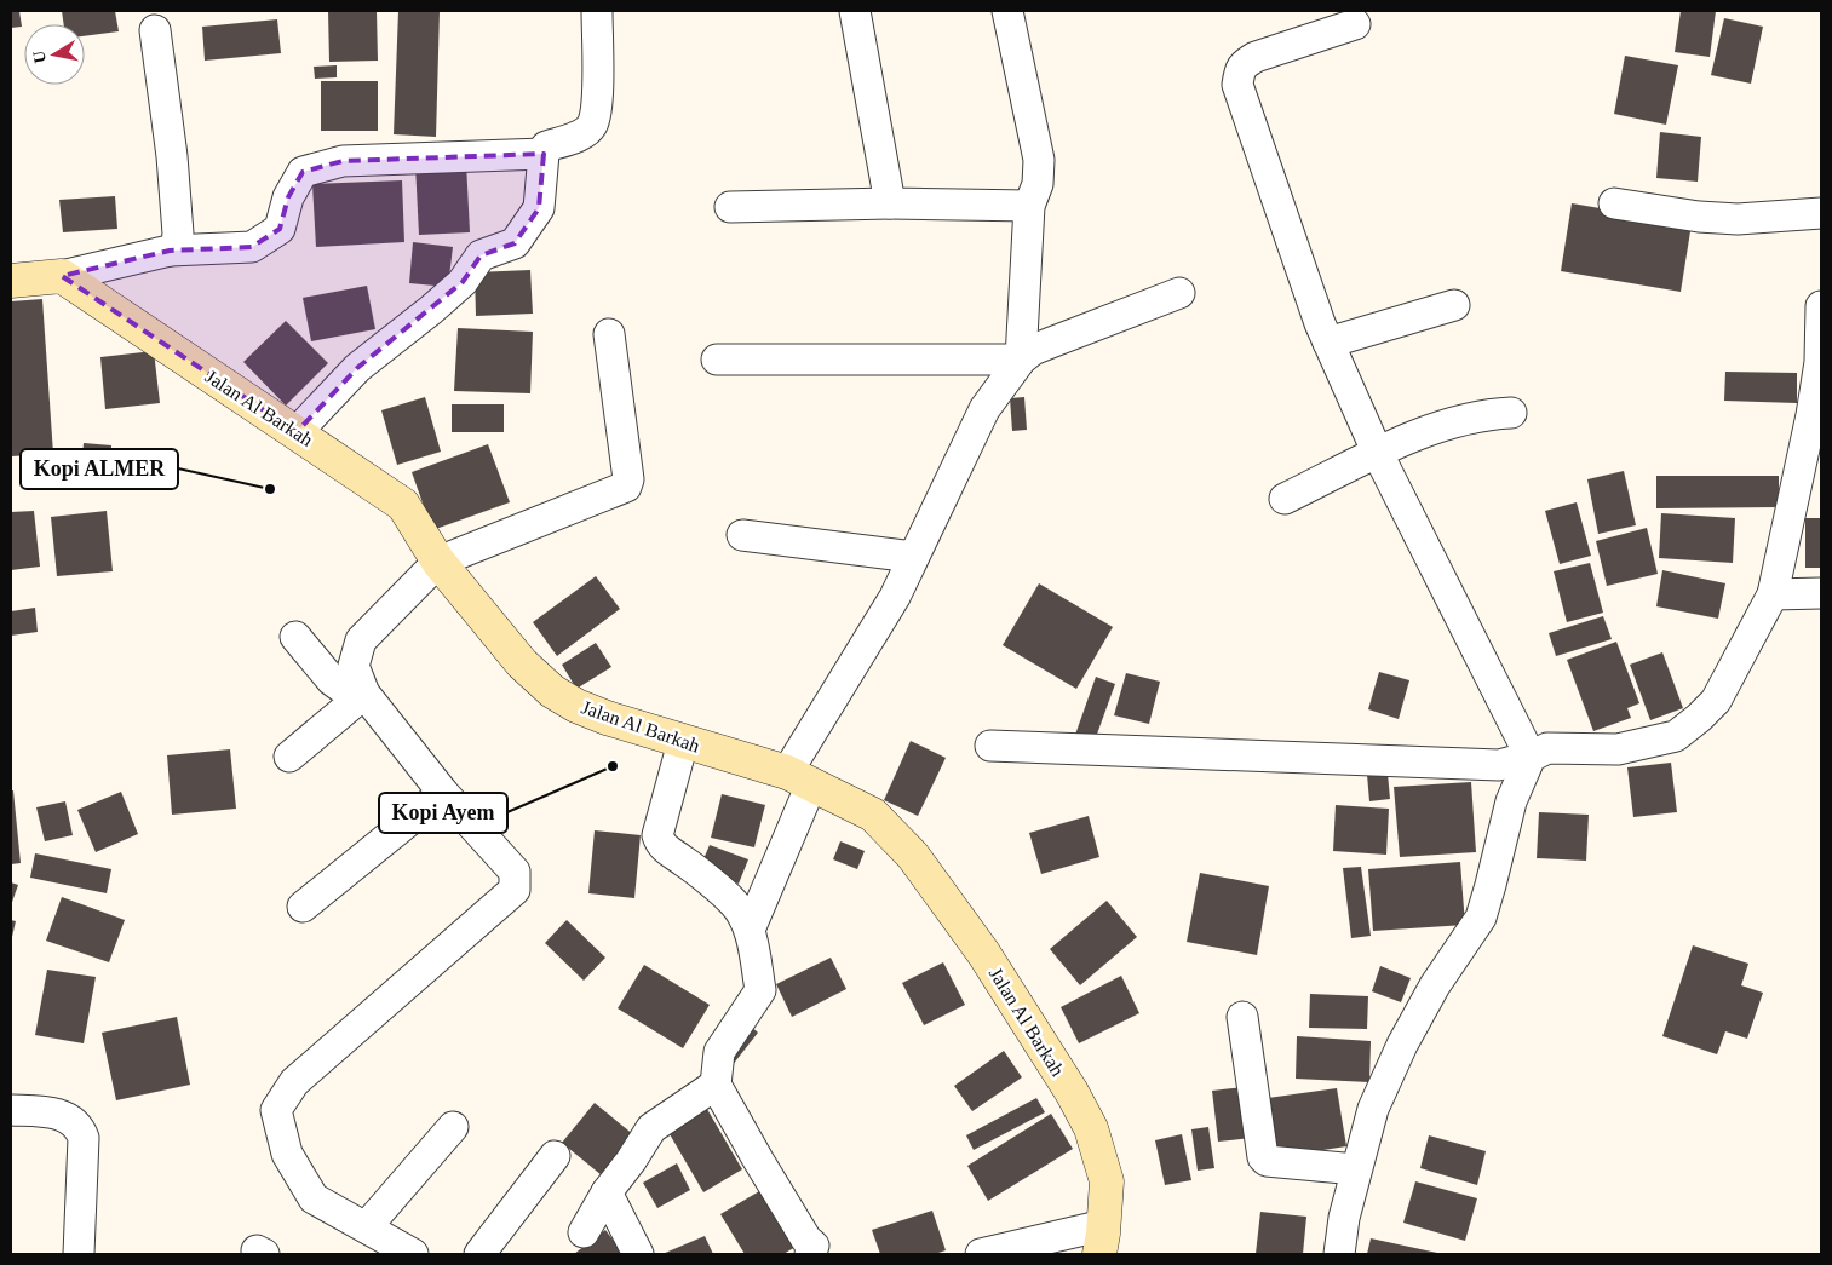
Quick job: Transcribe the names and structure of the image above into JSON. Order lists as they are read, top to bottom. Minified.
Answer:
{"streets":{"street":["Jalan Al Barkah"]},"places":["Kopi ALMER","Kopi Ayem"],"north":"left"}
